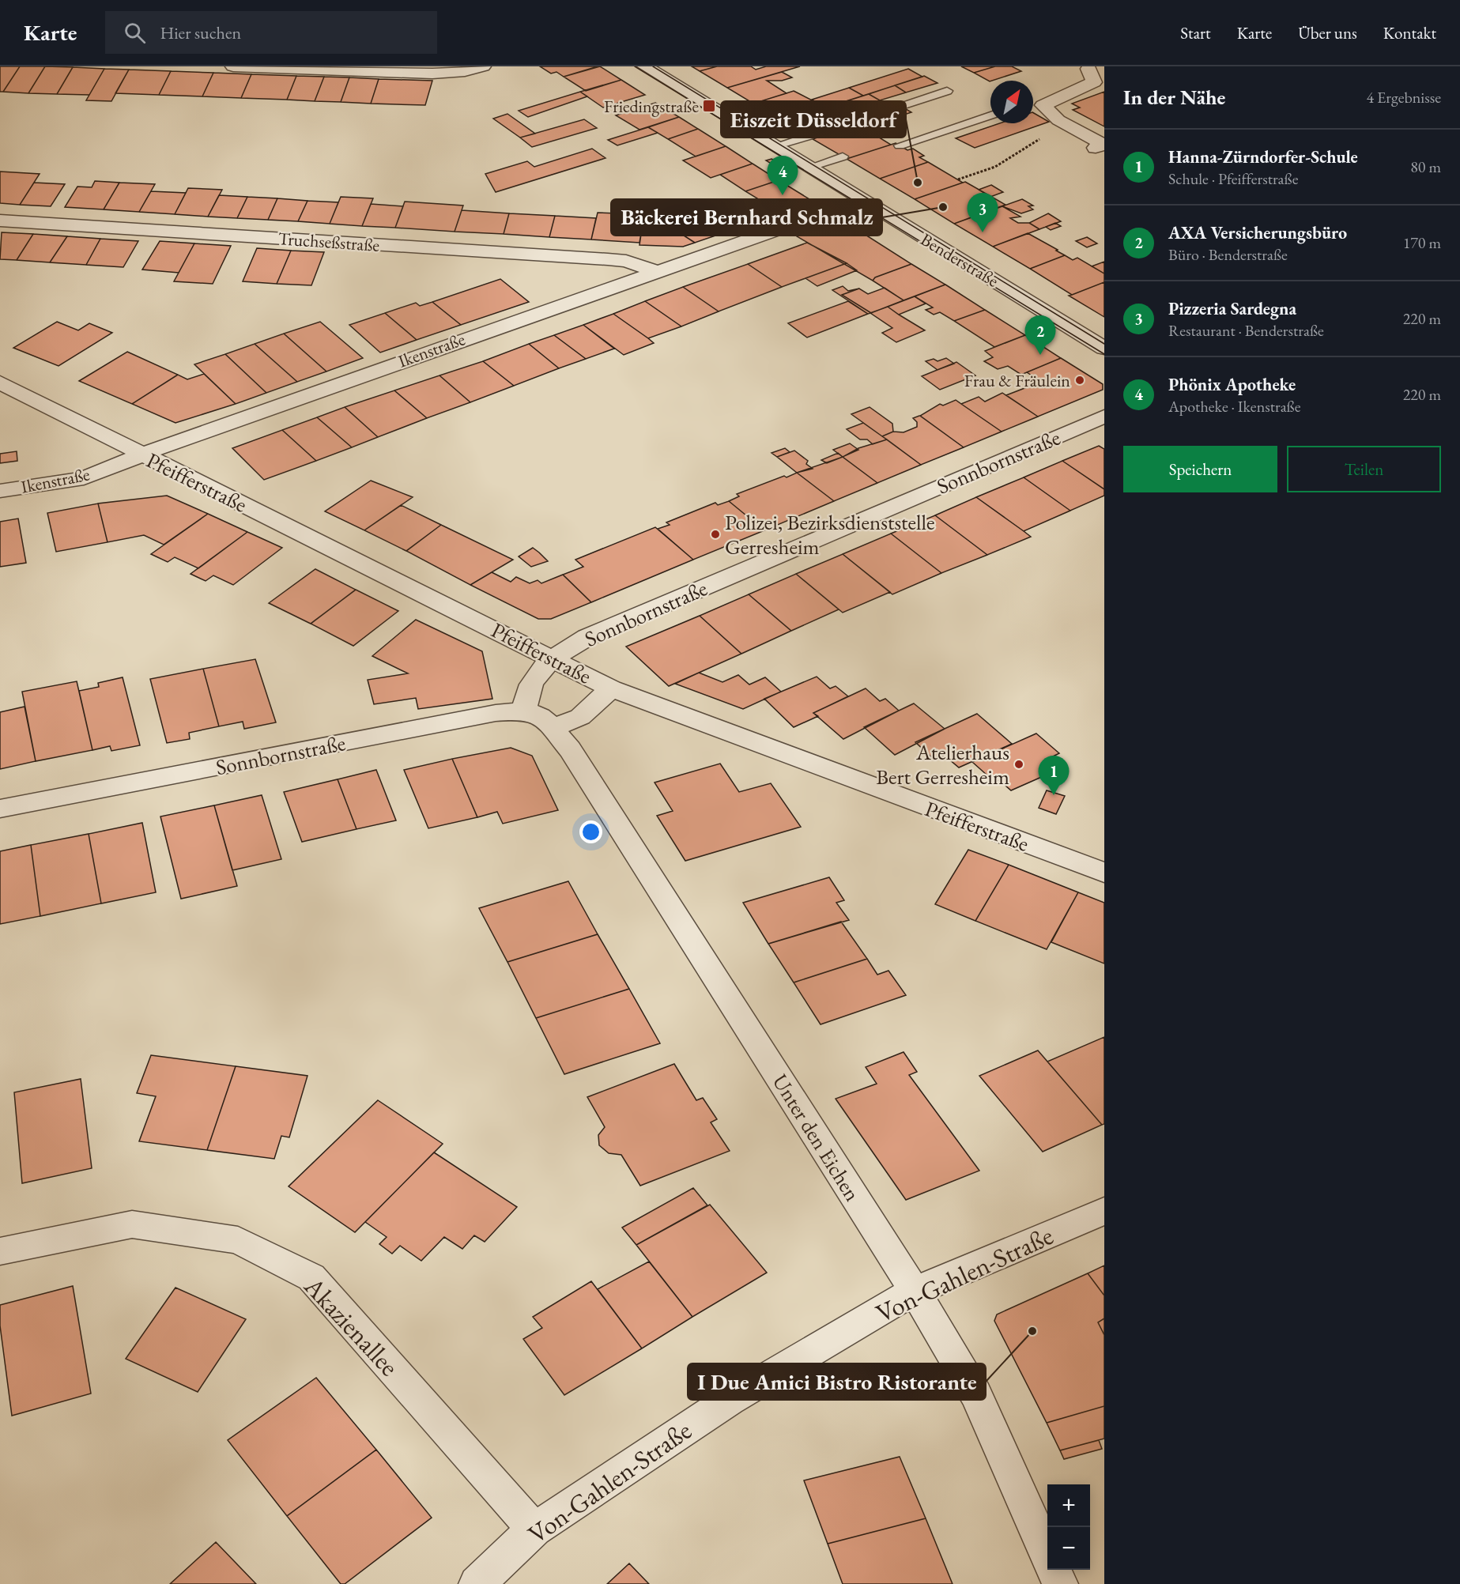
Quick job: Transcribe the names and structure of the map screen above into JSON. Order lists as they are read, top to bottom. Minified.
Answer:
{"streets":{"street":["Truchseßstraße","Benderstraße","Ikenstraße","Sonnbornstraße","Pfeifferstraße","Unter den Eichen","Von-Gahlen-Straße","Akazienallee"]},"crossings":[["Truchseßstraße","Ikenstraße"],["Benderstraße","Ikenstraße"],["Ikenstraße","Pfeifferstraße"],["Sonnbornstraße","Pfeifferstraße"],["Sonnbornstraße","Unter den Eichen"],["Unter den Eichen","Von-Gahlen-Straße"],["Von-Gahlen-Straße","Akazienallee"]],"places":{"transit":["Friedingstraße"],"other":["Eiszeit Düsseldorf","Bäckerei Bernhard Schmalz","Frau & Fräulein","Polizei, Bezirksdienststelle Gerresheim","Atelierhaus Bert Gerresheim","I Due Amici Bistro Ristorante"]},"north":"top right","page":{"header":"Karte","search":"Hier suchen","nav":["Start","Karte","Über uns","Kontakt"],"heading":["In der Nähe","4 Ergebnisse"],"list":[{"mark":"1","name":"Hanna-Zürndorfer-Schule","note":"Schule · Pfeifferstraße","value":"80 m"},{"mark":"2","name":"AXA Versicherungsbüro","note":"Büro · Benderstraße","value":"170 m"},{"mark":"3","name":"Pizzeria Sardegna","note":"Restaurant · Benderstraße","value":"220 m"},{"mark":"4","name":"Phönix Apotheke","note":"Apotheke · Ikenstraße","value":"220 m"}],"pins":["4","3","2","1"],"buttons":["Speichern","Teilen"],"map_buttons":["+","−"]}}
